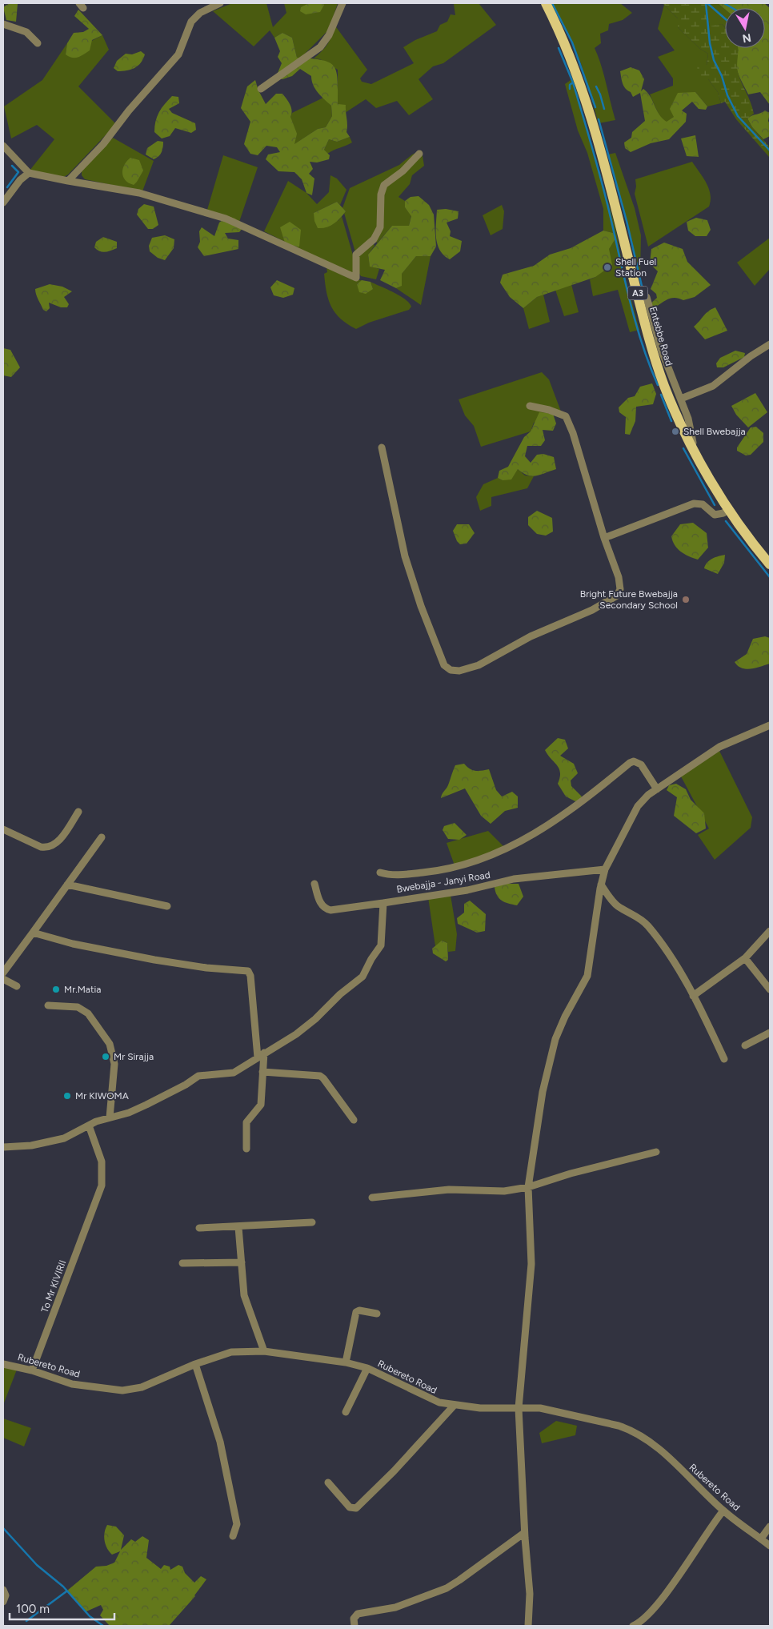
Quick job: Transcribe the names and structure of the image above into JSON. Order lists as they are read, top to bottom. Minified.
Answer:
{"streets":{"main road":["A3","Entebbe Road"],"street":["Bwebajja - Janyi Road","To Mr KIVIRII","Rubereto Road"]},"crossings":[["To Mr KIVIRII","Rubereto Road"]],"places":["Shell Fuel Station","Shell Bwebajja","Bright Future Bwebajja Secondary School","Mr.Matia","Mr Sirajja","Mr KIWOMA"],"scale_bar":"100 m","north":"bottom"}
